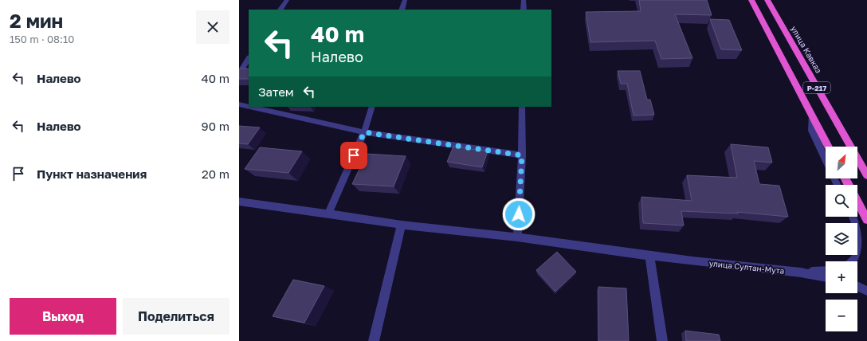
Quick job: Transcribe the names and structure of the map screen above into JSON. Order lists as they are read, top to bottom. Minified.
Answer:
{"streets":{"highway":["улица Кавказ","Р-217"],"street":["улица Султан-Мута"]},"north":"top right","page":{"heading":["2 мин","150 m · 08:10"],"turn":["40 m","Налево"],"list":[{"name":"Налево","value":"40 m"},{"name":"Налево","value":"90 m"},{"name":"Пункт назначения","value":"20 m"}],"then":"Затем","map_buttons":["+","−"],"buttons":["Выход","Поделиться"]}}
